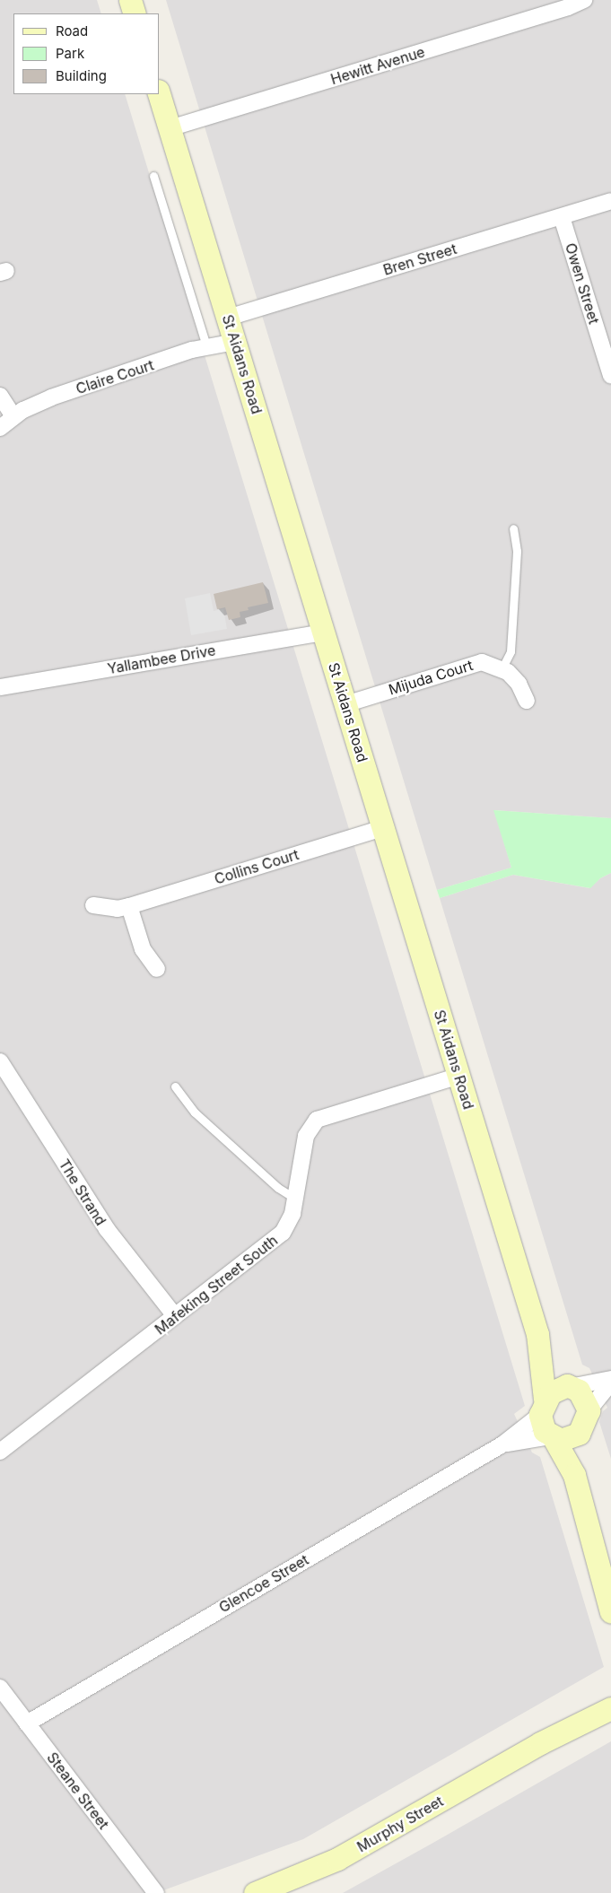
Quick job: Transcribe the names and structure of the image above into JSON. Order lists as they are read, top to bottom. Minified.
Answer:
{"streets":{"street":["Hewitt Avenue","Bren Street","Owen Street","St Aidans Road","Claire Court","Yallambee Drive","Mijuda Court","Collins Court","The Strand","Mafeking Street South","Glencoe Street","Steane Street","Murphy Street"]},"crossings":[["Hewitt Avenue","St Aidans Road"],["Bren Street","Owen Street"],["Bren Street","St Aidans Road"],["St Aidans Road","Claire Court"],["St Aidans Road","Yallambee Drive"],["St Aidans Road","Mijuda Court"],["St Aidans Road","Collins Court"],["St Aidans Road","Mafeking Street South"],["St Aidans Road","Glencoe Street"],["The Strand","Mafeking Street South"],["Glencoe Street","Steane Street"]],"legend":["Road","Park","Building"]}
